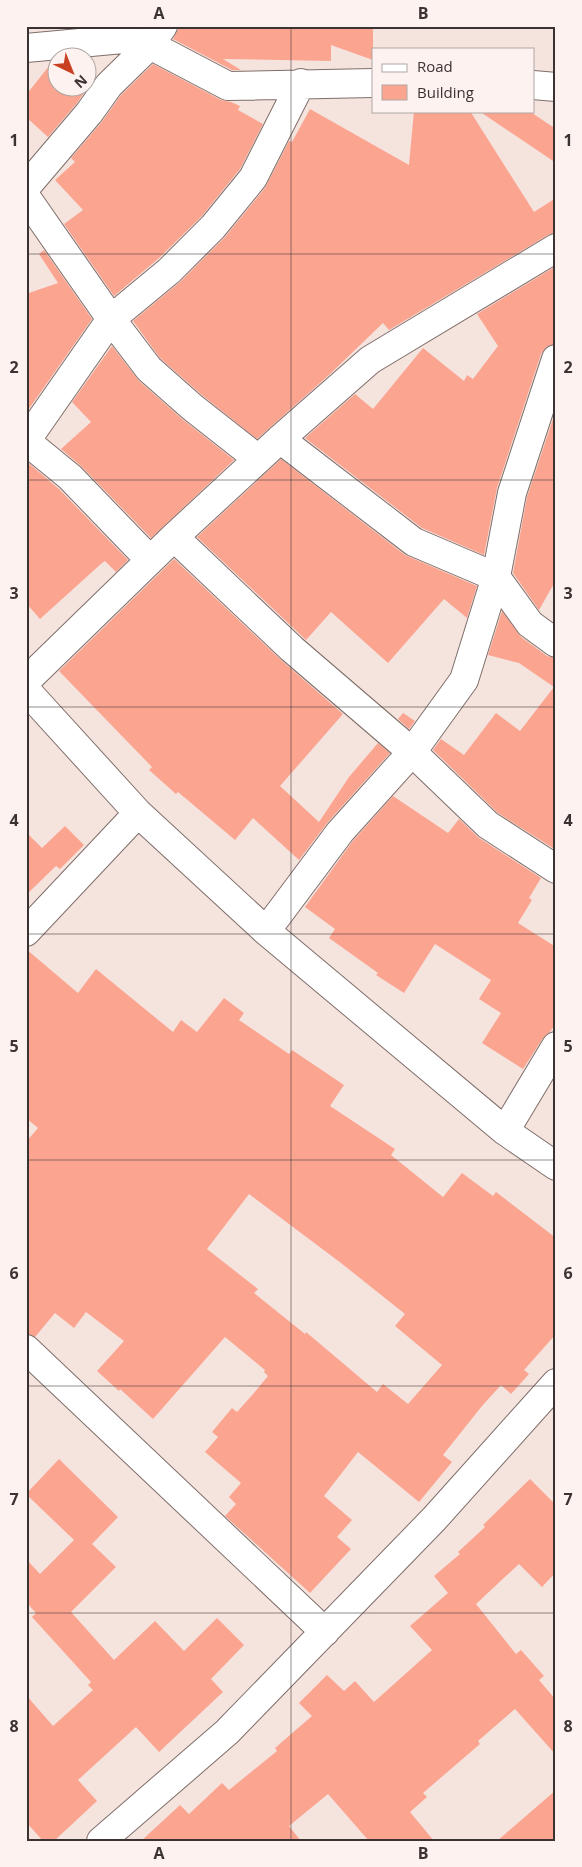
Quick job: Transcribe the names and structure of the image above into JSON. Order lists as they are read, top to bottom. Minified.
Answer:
{"legend":["Road","Building"],"north":"bottom right","grid":{"columns":["A","B"],"rows":["1","2","3","4","5","6","7","8"]}}
